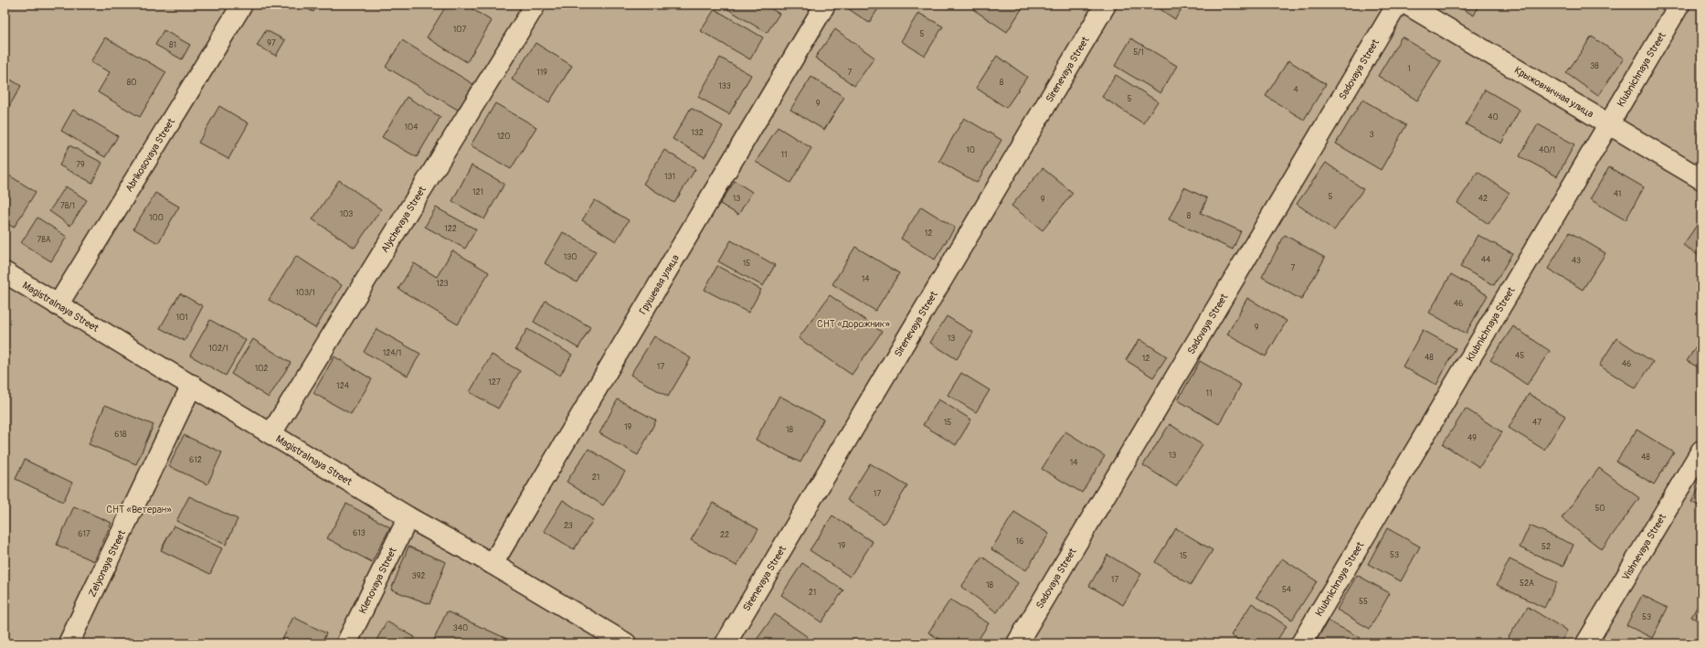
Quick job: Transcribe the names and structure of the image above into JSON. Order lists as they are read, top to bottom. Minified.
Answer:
{"streets":{"street":["Sirenevaya Street","Sadovaya Street","Klubnichnaya Street","Крыжовничная улица","Abrikosovaya Street","Alychevaya Street","Грушевая улица","Magistralnaya Street","Vishnevaya Street","Zelyonaya Street","Klenovaya Street"]},"crossings":[["Klubnichnaya Street","Крыжовничная улица"],["Abrikosovaya Street","Magistralnaya Street"],["Alychevaya Street","Magistralnaya Street"],["Грушевая улица","Magistralnaya Street"],["Magistralnaya Street","Zelyonaya Street"],["Magistralnaya Street","Klenovaya Street"]],"parks":["СНТ «Дорожник»","СНТ «Ветеран»"],"house_numbers":["107","5","97","81","5/1","38","1","119","7","80","8","133","4","5","9","40","104","132","3","120","10","40/1","11","79","131","121","41","5","13","42","9","78/1","103","8","100","122","12","78А","130","44","43","15","7","14","123","103/1","46","101","9","13","102/1","124/1","45","48","12","46","17","102","127","124","11","15","47","19","18","618","49","13","48","612","14","21","17","50","23","613","617","22","16","19","52","53","15","392","17","52А","18","54","21","55","53","340"]}
